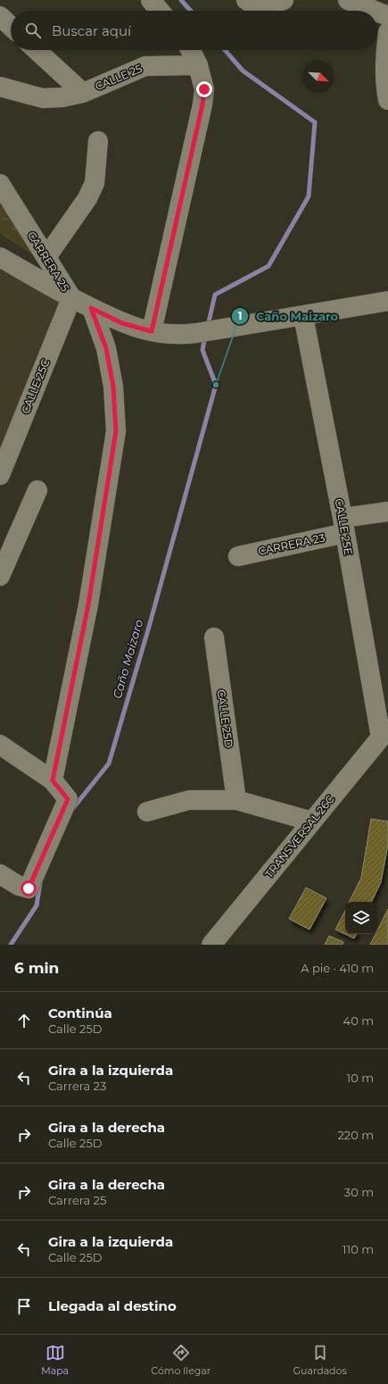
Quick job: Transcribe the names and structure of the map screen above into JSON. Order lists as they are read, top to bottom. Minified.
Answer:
{"streets":{"street":["CALLE 25","CARRERA 25","CALLE 25C","CALLE 25E","CARRERA 23","CALLE 25D","TRANSVERSAL 26C"]},"crossings":[["CARRERA 25","CALLE 25C"],["CARRERA 25","CALLE 25E"],["CALLE 25E","CARRERA 23"],["CALLE 25E","TRANSVERSAL 26C"]],"water":["Caño Maizaro"],"places":["Caño Maizaro"],"north":"bottom right","page":{"search":"Buscar aquí","heading":["6 min","A pie · 410 m"],"list":[["Continúa","Calle 25D","40 m"],["Gira a la izquierda","Carrera 23","10 m"],["Gira a la derecha","Calle 25D","220 m"],["Gira a la derecha","Carrera 25","30 m"],["Gira a la izquierda","Calle 25D","110 m"],"Llegada al destino"],"nav":["Mapa","Cómo llegar","Guardados"]}}
